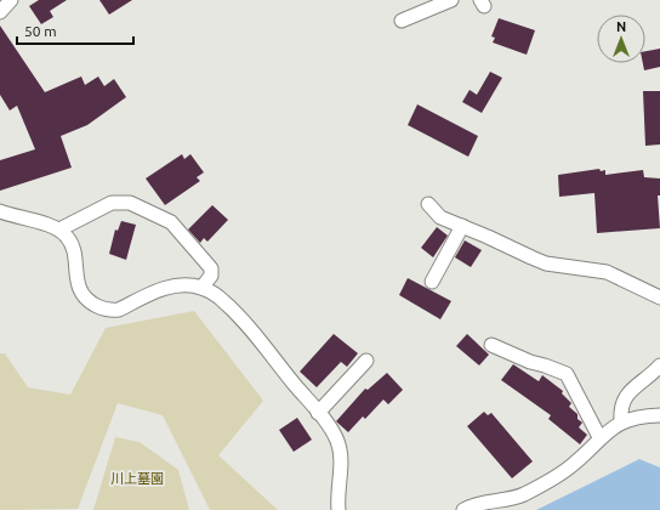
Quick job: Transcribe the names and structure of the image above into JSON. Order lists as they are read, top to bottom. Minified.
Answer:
{"parks":["川上墓園"],"scale_bar":"50 m","north":"top"}
